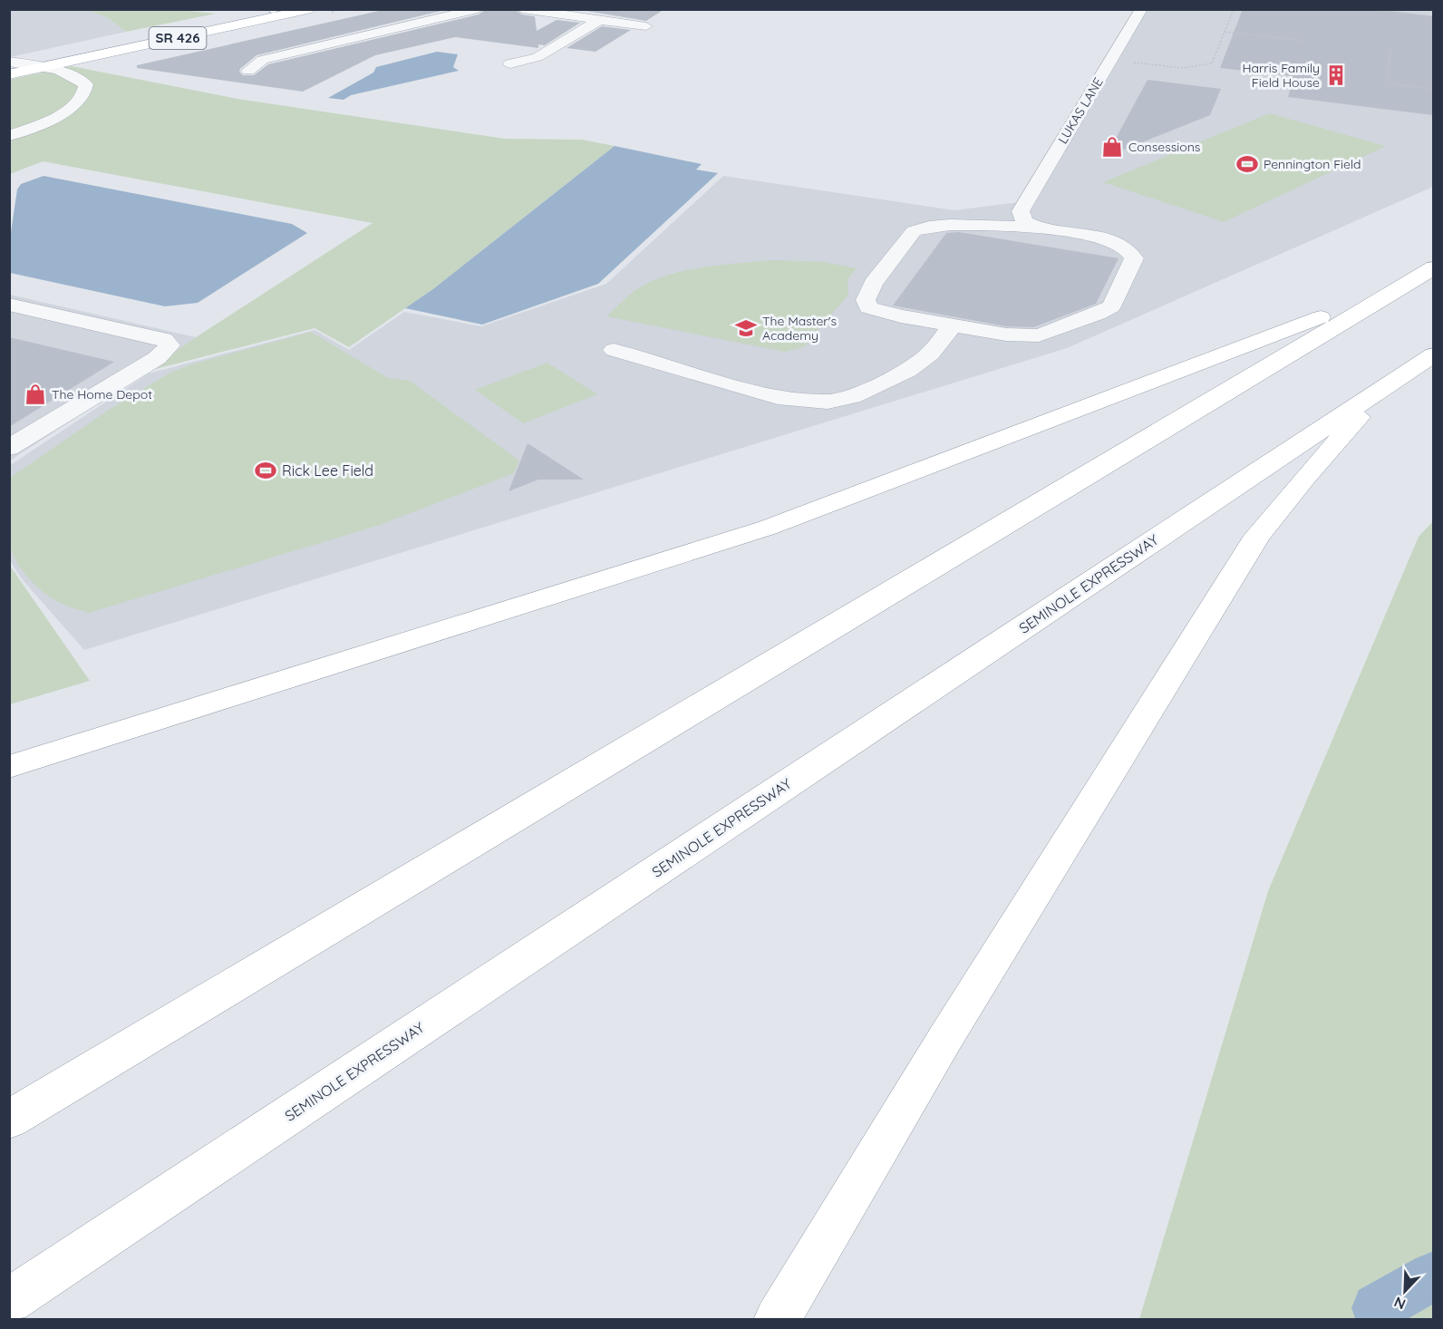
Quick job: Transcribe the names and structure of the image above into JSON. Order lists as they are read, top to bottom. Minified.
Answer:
{"streets":{"main road":["SR 426","SEMINOLE EXPRESSWAY"],"street":["LUKAS LANE"]},"places":{"building":["Harris Family Field House"],"shop":["Consessions","The Home Depot"],"sports":["Pennington Field","Rick Lee Field"],"school or university":["The Master's Academy"]},"north":"bottom left"}
